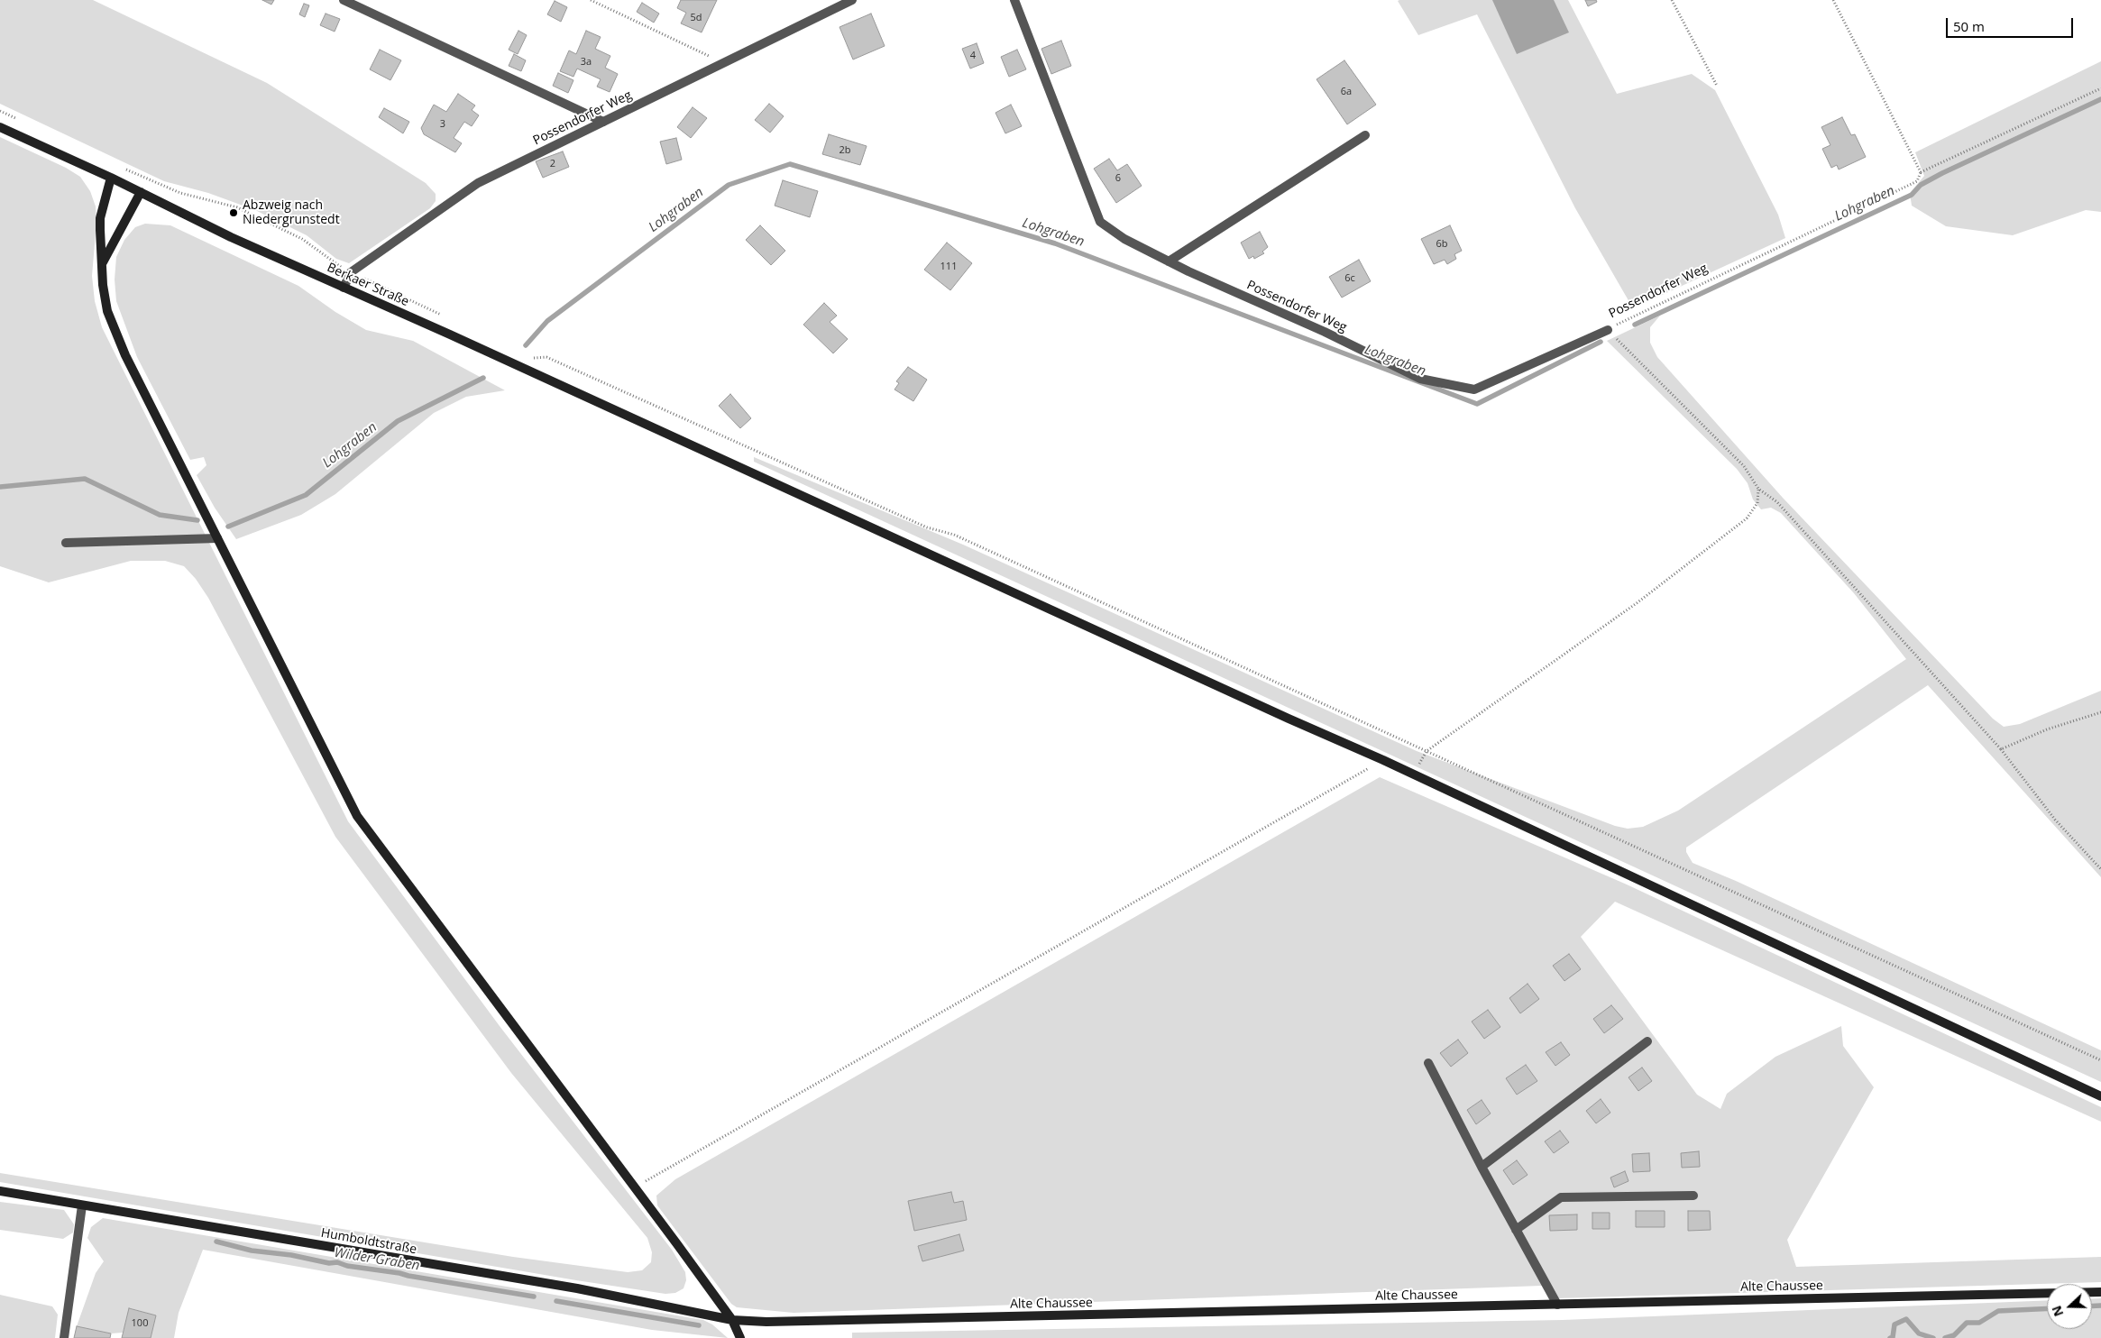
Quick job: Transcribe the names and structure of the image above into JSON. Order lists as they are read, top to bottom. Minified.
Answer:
{"streets":{"street":["Possendorfer Weg","Berkaer Straße","Humboldtstraße","Alte Chaussee"]},"crossings":[["Possendorfer Weg","Berkaer Straße"],["Humboldtstraße","Alte Chaussee"]],"water":["Lohgraben","Wilder Graben"],"places":["Abzweig nach Niedergrunstedt"],"house_numbers":["5d","4","3a","6a","3","2b","2","6","6b","111","6c","100"],"scale_bar":"50 m","north":"left"}
